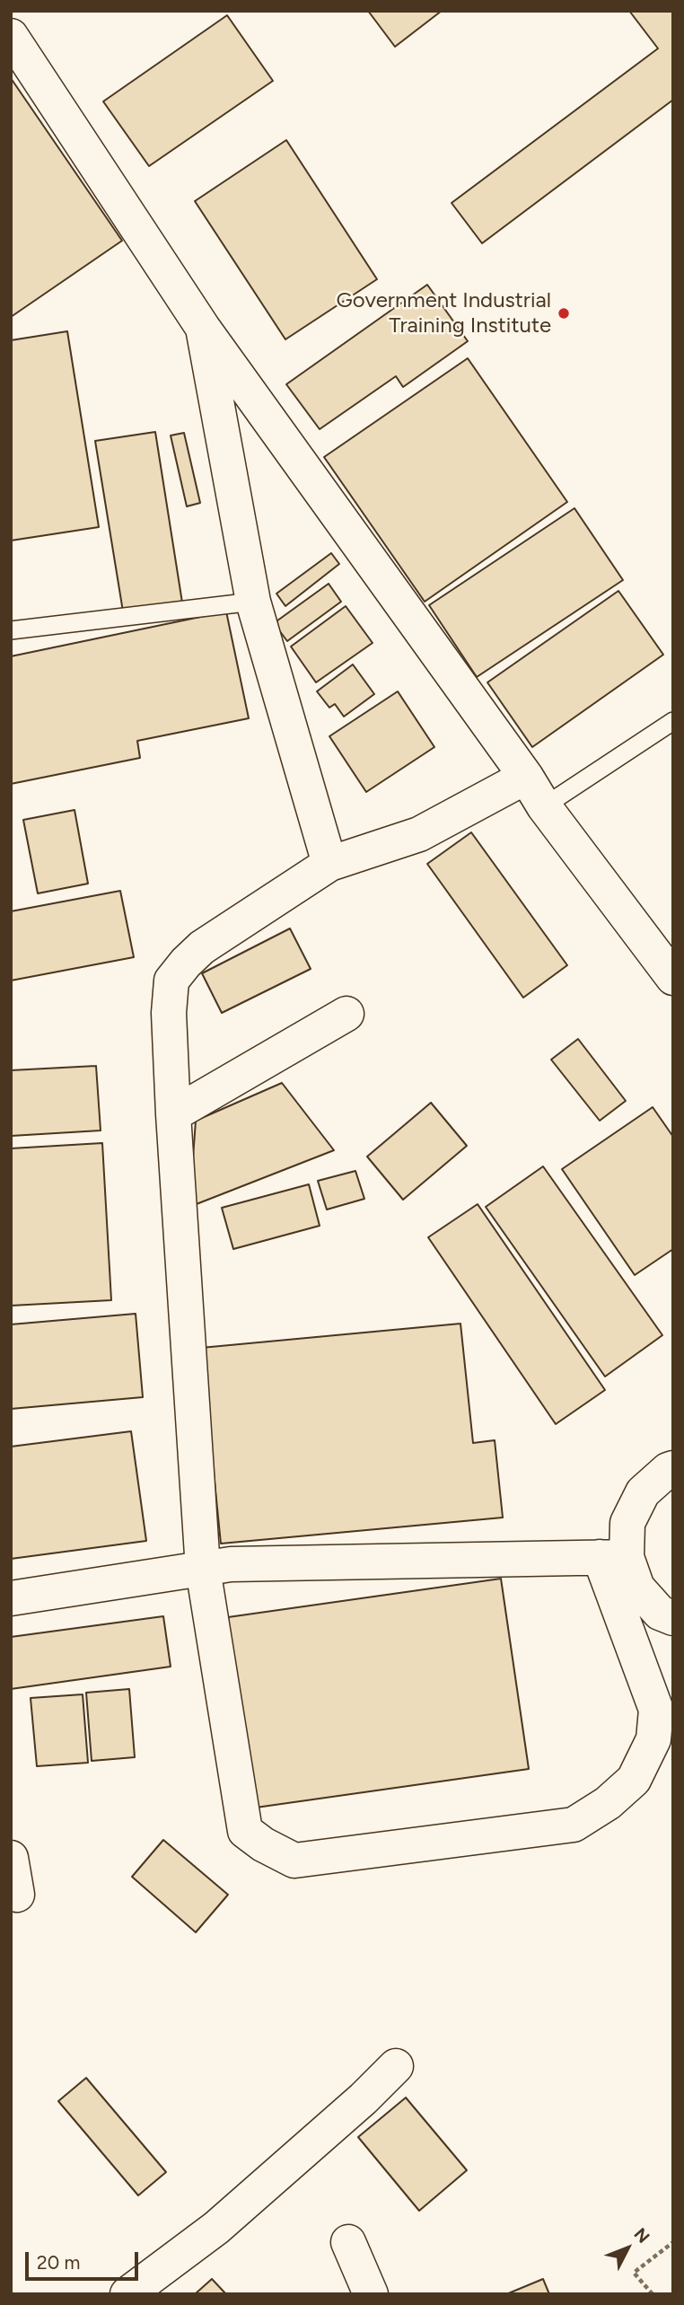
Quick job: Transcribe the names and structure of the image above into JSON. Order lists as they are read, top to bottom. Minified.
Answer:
{"places":["Government Industrial Training Institute"],"scale_bar":"20 m","north":"top right"}
